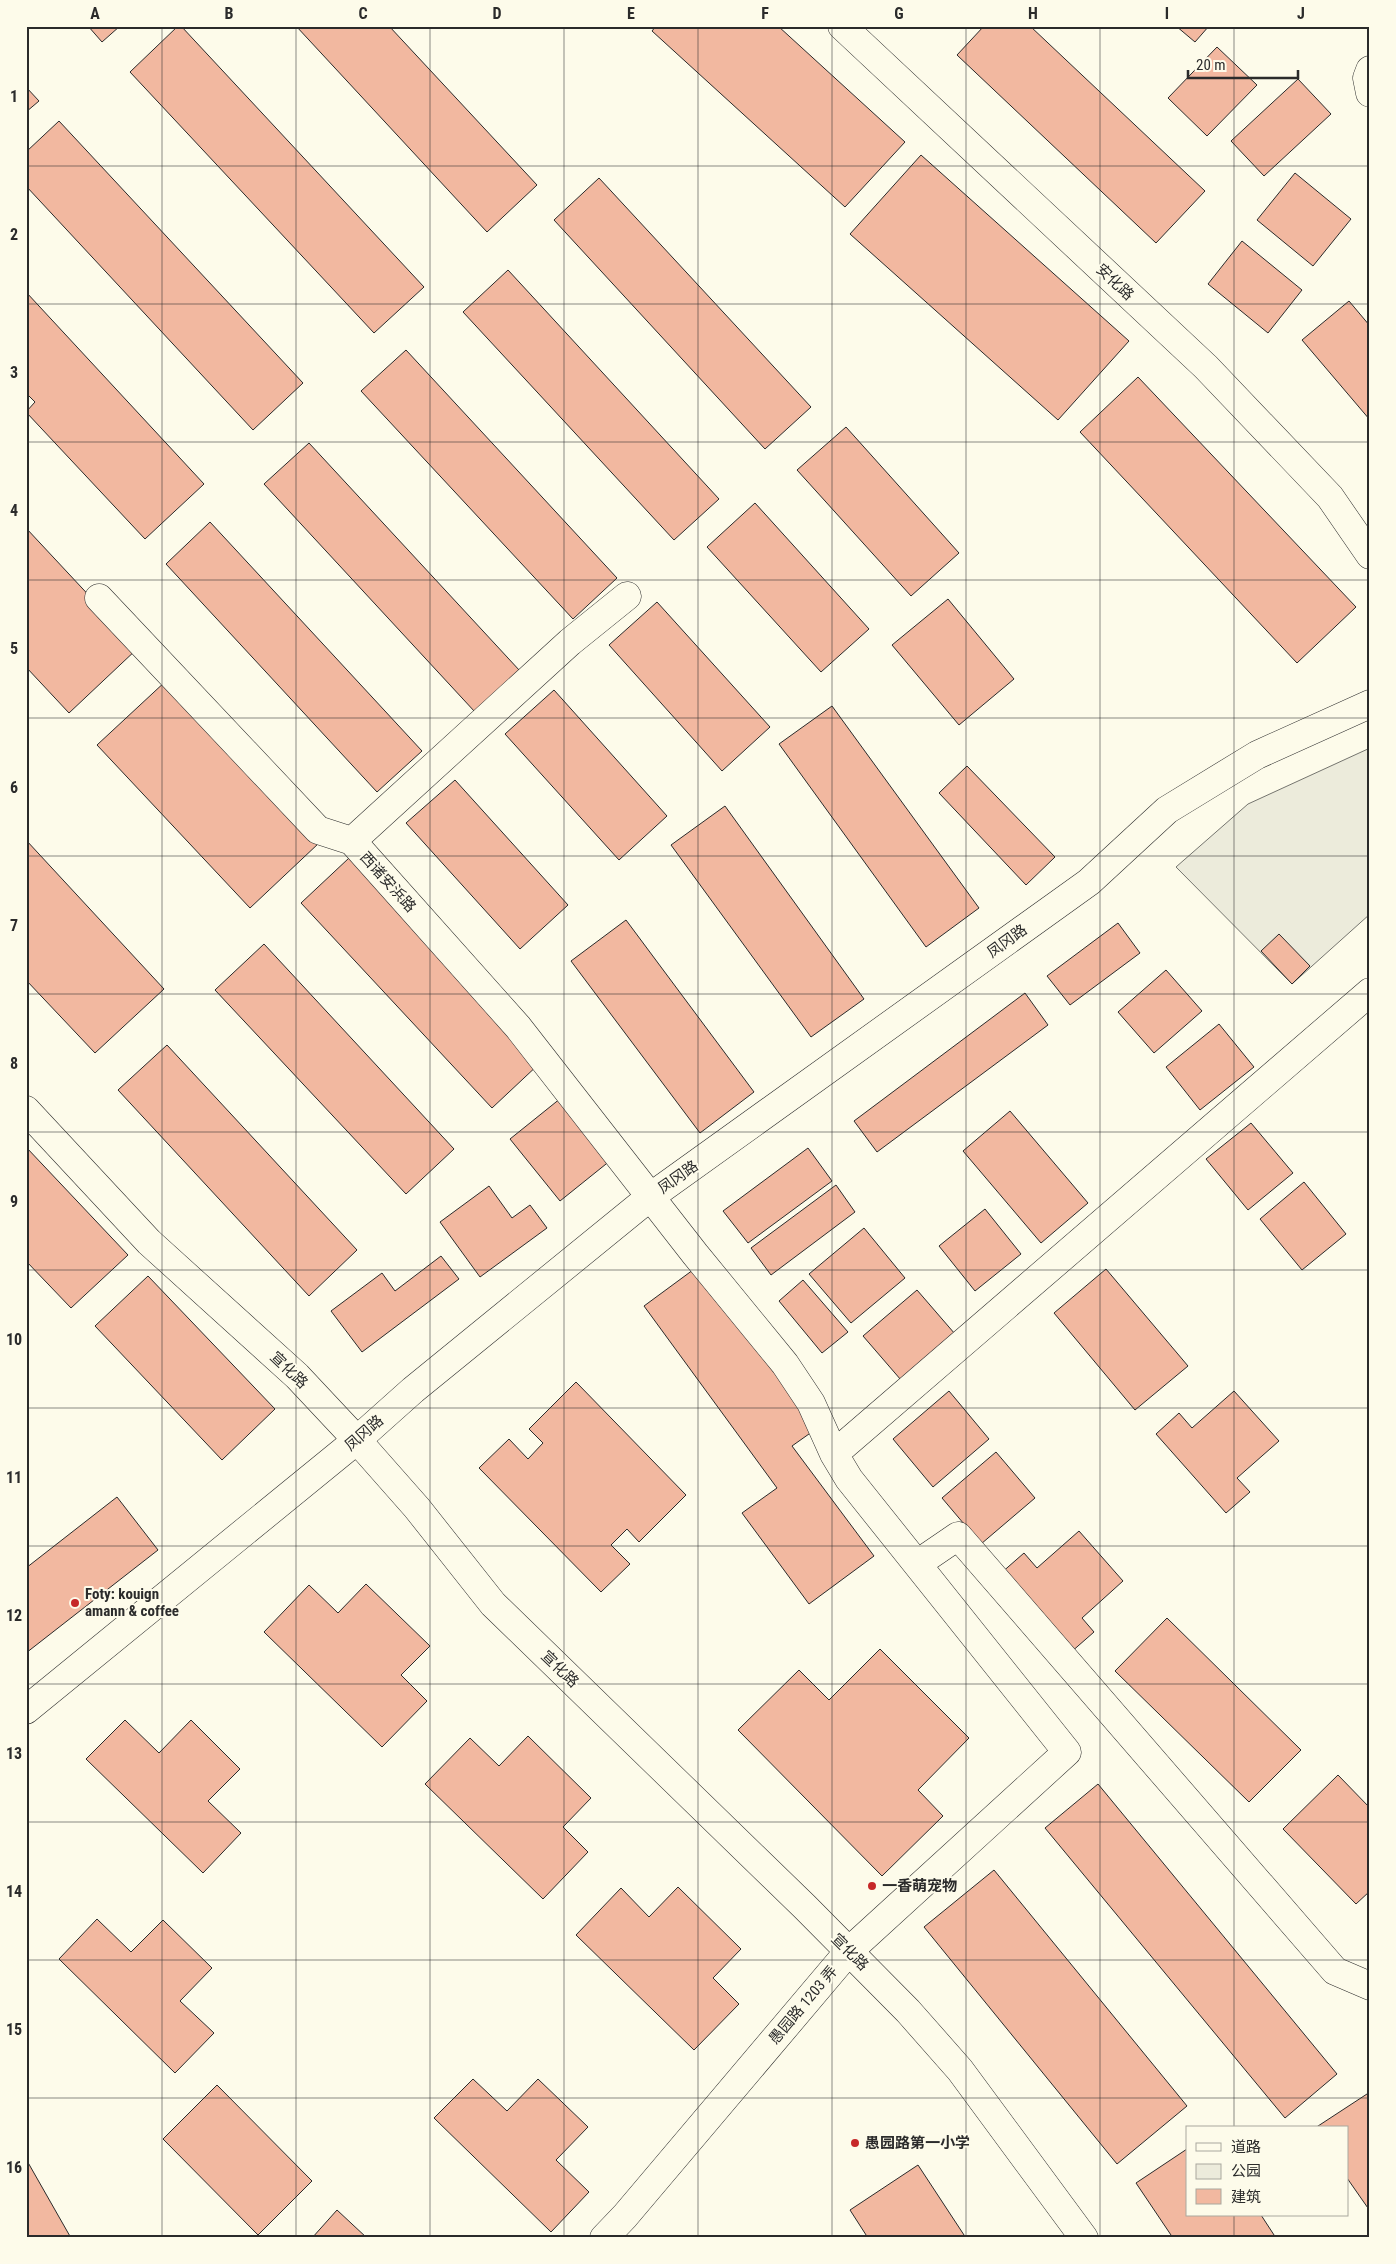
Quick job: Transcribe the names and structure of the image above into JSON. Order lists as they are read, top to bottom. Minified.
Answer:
{"streets":{"street":["安化路","西诸安浜路","凤冈路","宣化路","愚园路 1203 弄"]},"crossings":[["西诸安浜路","凤冈路"],["西诸安浜路","愚园路 1203 弄"],["凤冈路","宣化路"],["宣化路","愚园路 1203 弄"]],"places":["Foty: kouign amann & coffee","一香萌宠物","愚园路第一小学"],"legend":["道路","公园","建筑"],"scale_bar":"20 m","grid":{"columns":["A","B","C","D","E","F","G","H","I","J"],"rows":["1","2","3","4","5","6","7","8","9","10","11","12","13","14","15","16"]}}
